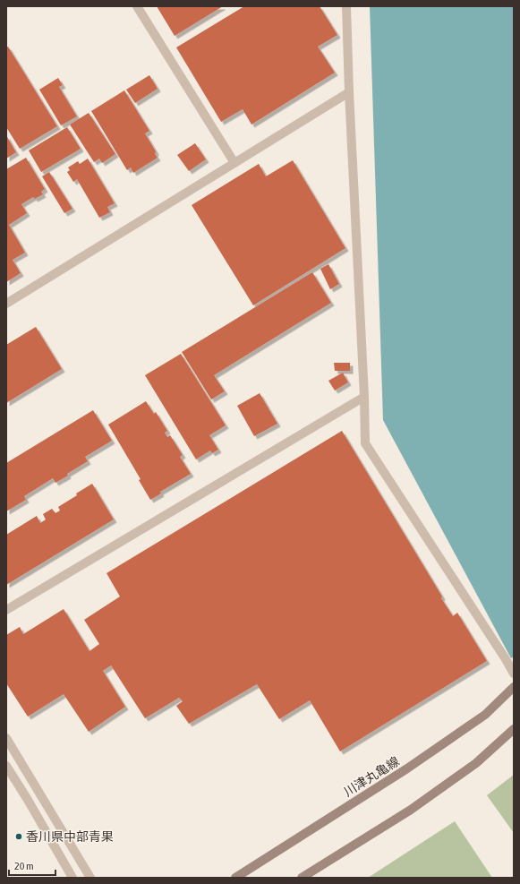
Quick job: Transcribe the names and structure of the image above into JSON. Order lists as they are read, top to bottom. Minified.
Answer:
{"streets":{"main road":["川津丸亀線"]},"places":["香川県中部青果"],"scale_bar":"20 m"}
